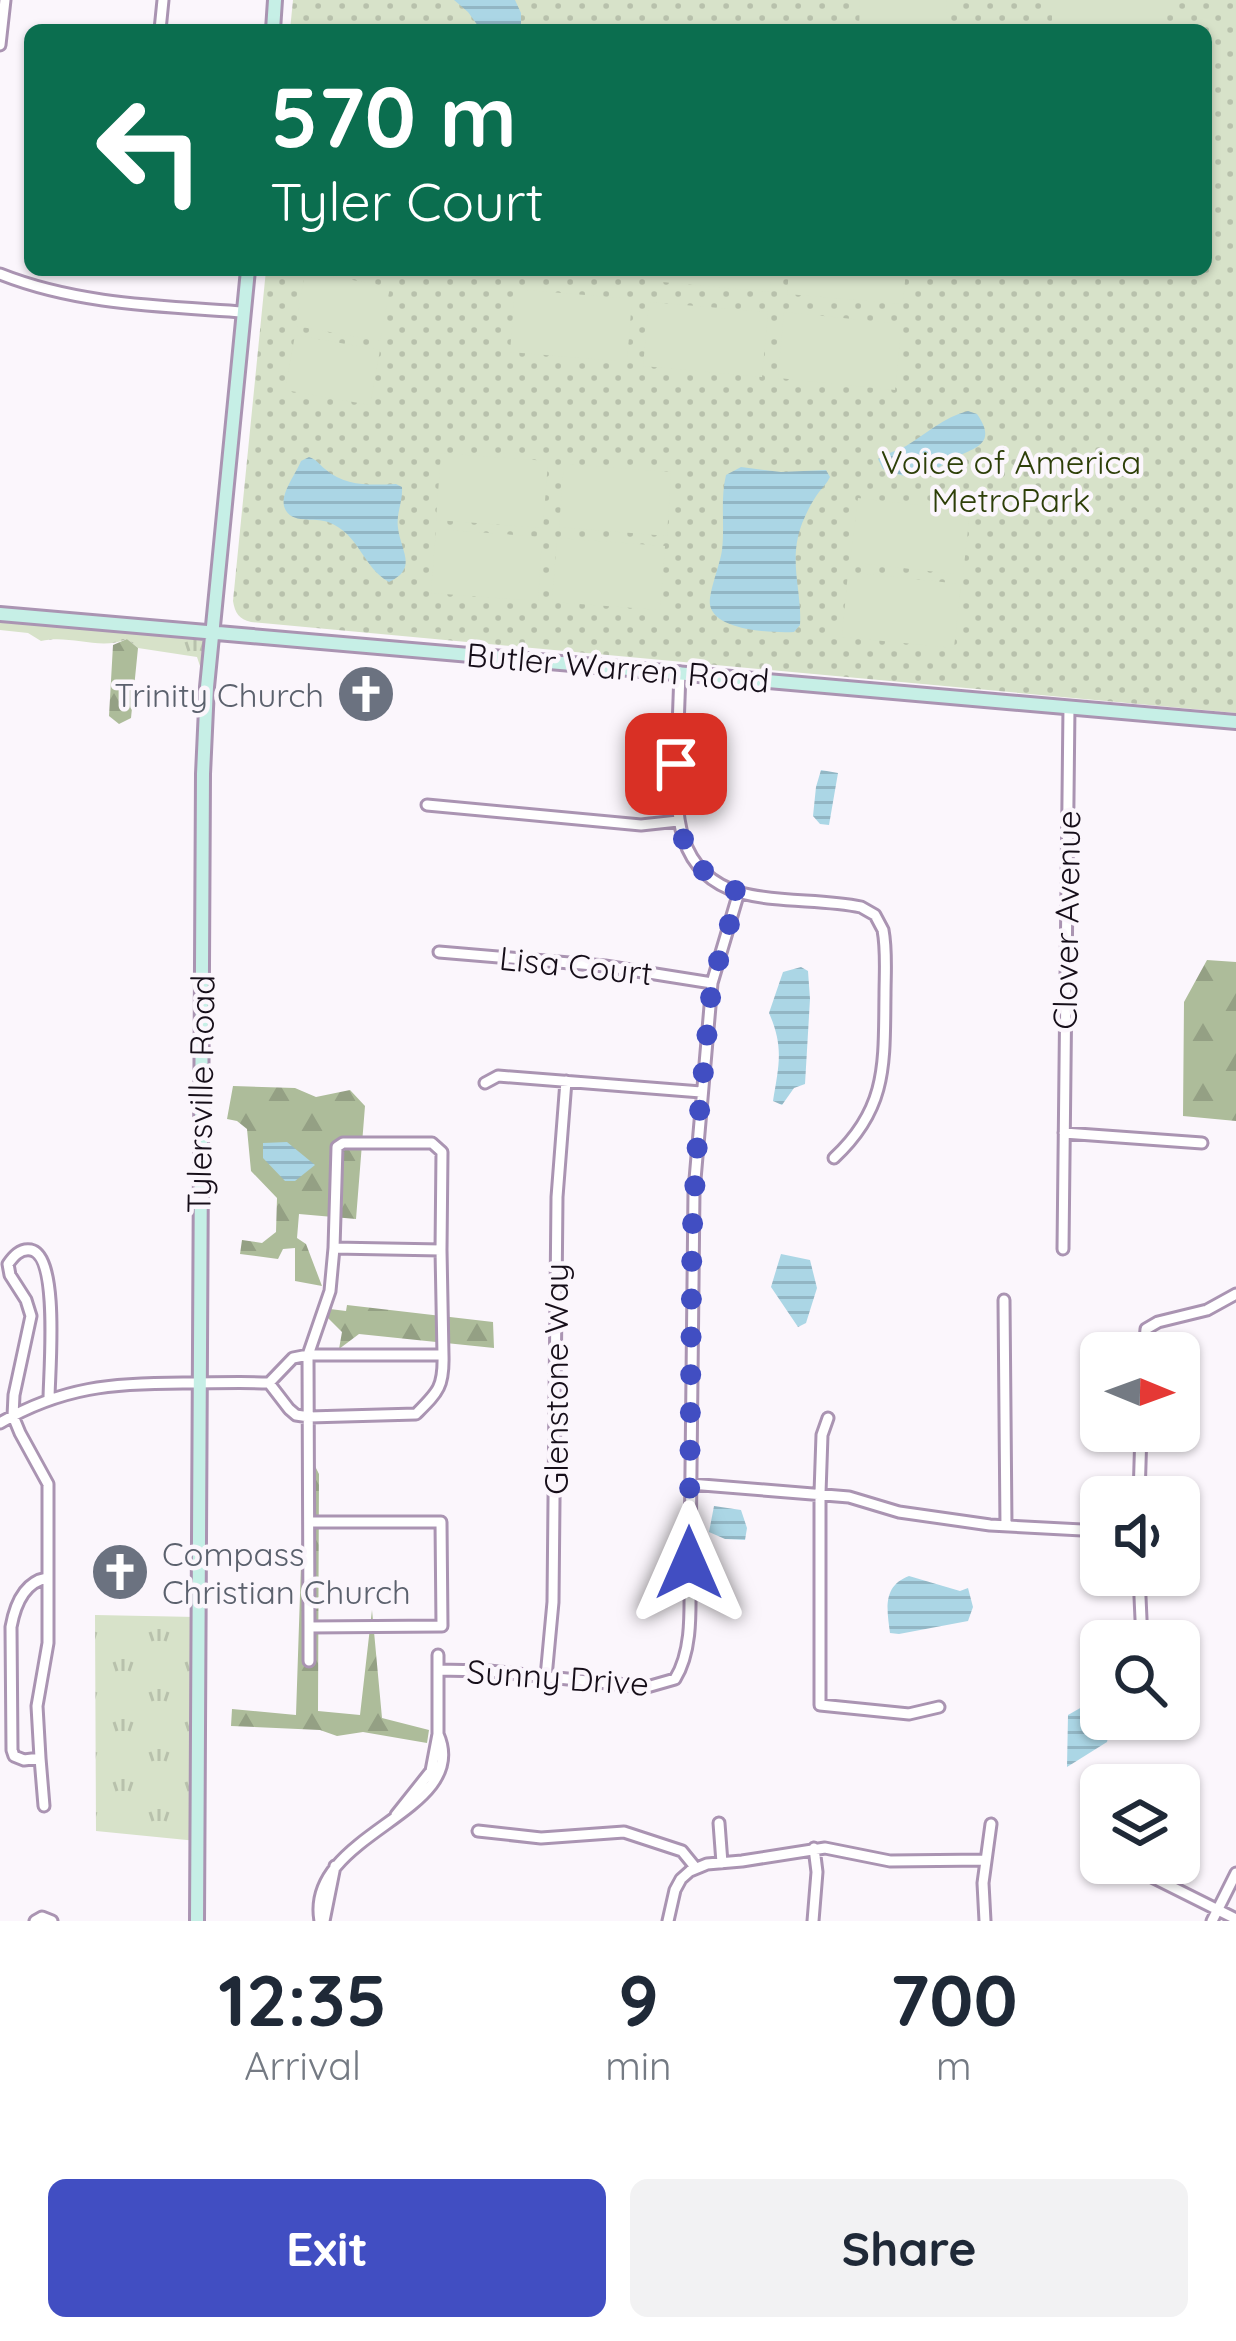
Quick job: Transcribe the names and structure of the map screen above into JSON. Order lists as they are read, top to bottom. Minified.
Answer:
{"streets":{"main road":["Butler Warren Road","Tylersville Road"],"street":["Clover Avenue","Lisa Court","Glenstone Way","Sunny Drive"]},"crossings":[["Butler Warren Road","Clover Avenue"],["Butler Warren Road","Tylersville Road"],["Lisa Court","Sunny Drive"],["Glenstone Way","Sunny Drive"]],"parks":["Voice of America MetroPark"],"places":{"church":["Trinity Church","Compass Christian Church"]},"north":"right","page":{"turn":["570 m","Tyler Court"],"eta":["12:35","Arrival","9","min","700","m"],"buttons":["Exit","Share"]}}
